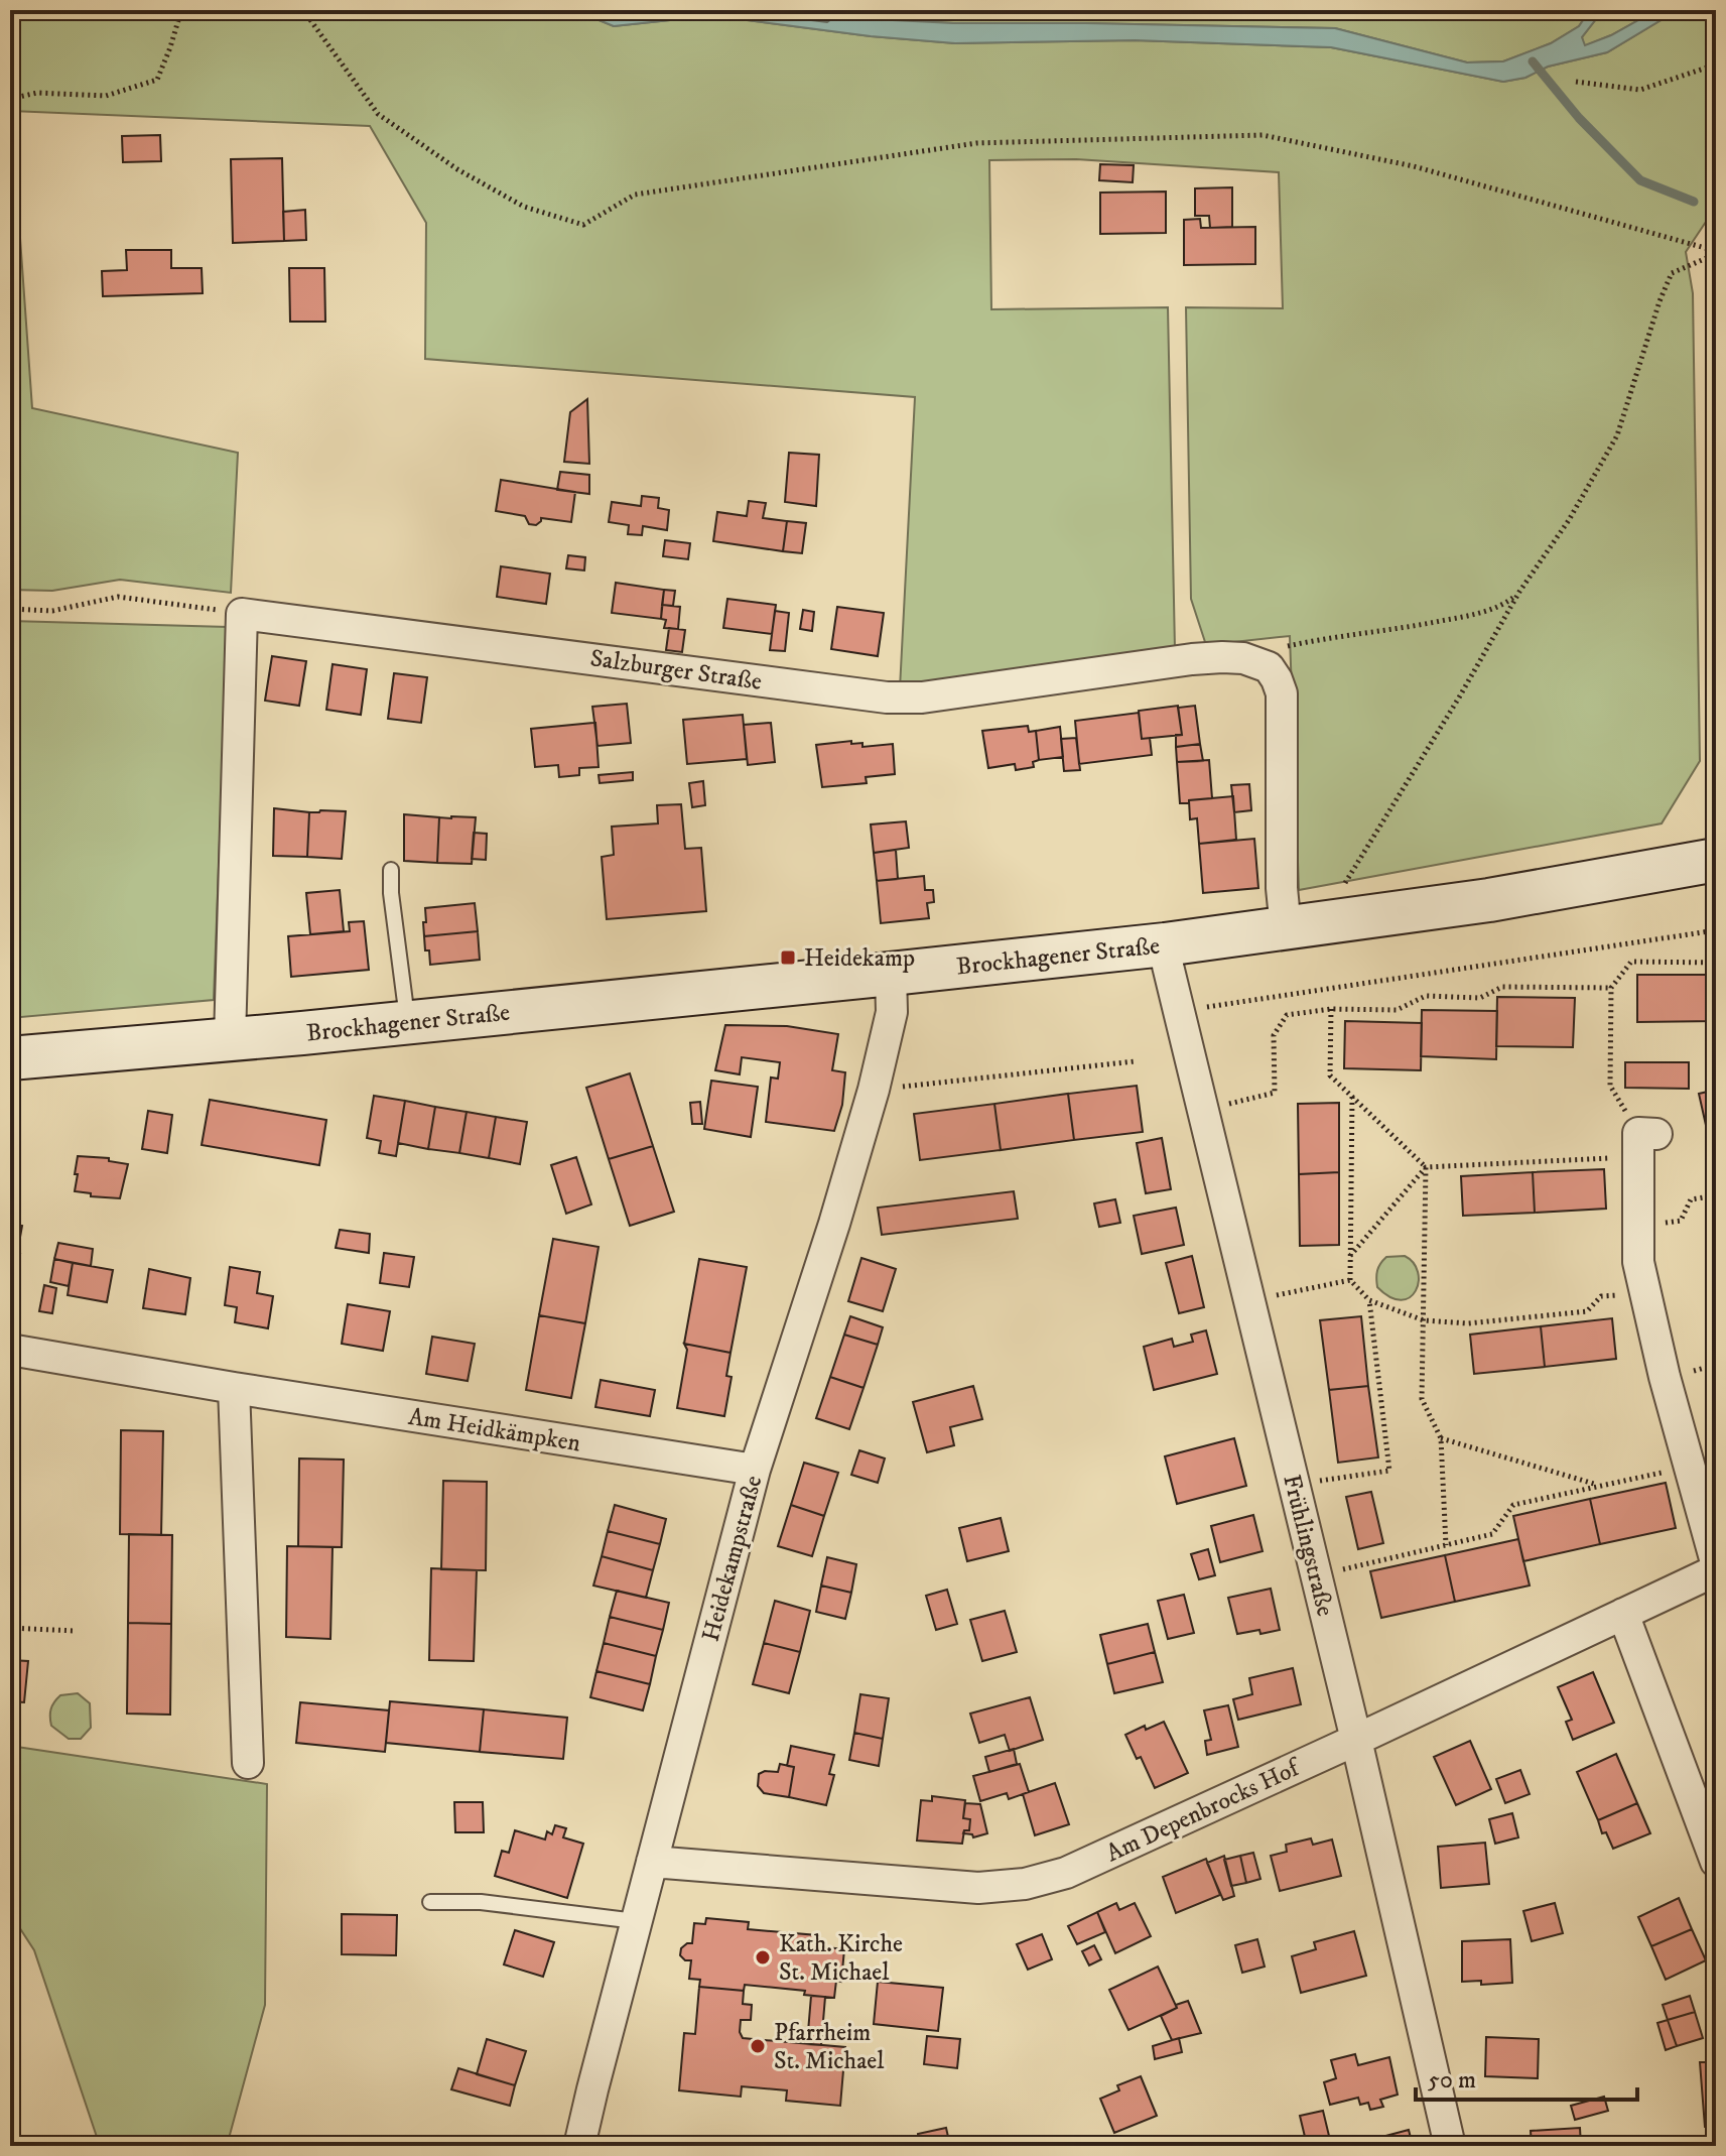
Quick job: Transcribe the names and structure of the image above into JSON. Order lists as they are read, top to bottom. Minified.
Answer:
{"streets":{"main road":["Brockhagener Straße"],"street":["Salzburger Straße","Am Heidkämpken","Frühlingstraße","Heidekampstraße","Am Depenbrocks Hof"]},"crossings":[["Brockhagener Straße","Frühlingstraße"],["Brockhagener Straße","Heidekampstraße"],["Am Heidkämpken","Heidekampstraße"],["Frühlingstraße","Am Depenbrocks Hof"],["Heidekampstraße","Am Depenbrocks Hof"]],"places":{"transit":["Heidekamp"],"other":["Kath. Kirche St. Michael","Pfarrheim St. Michael"]},"scale_bar":"50 m"}
